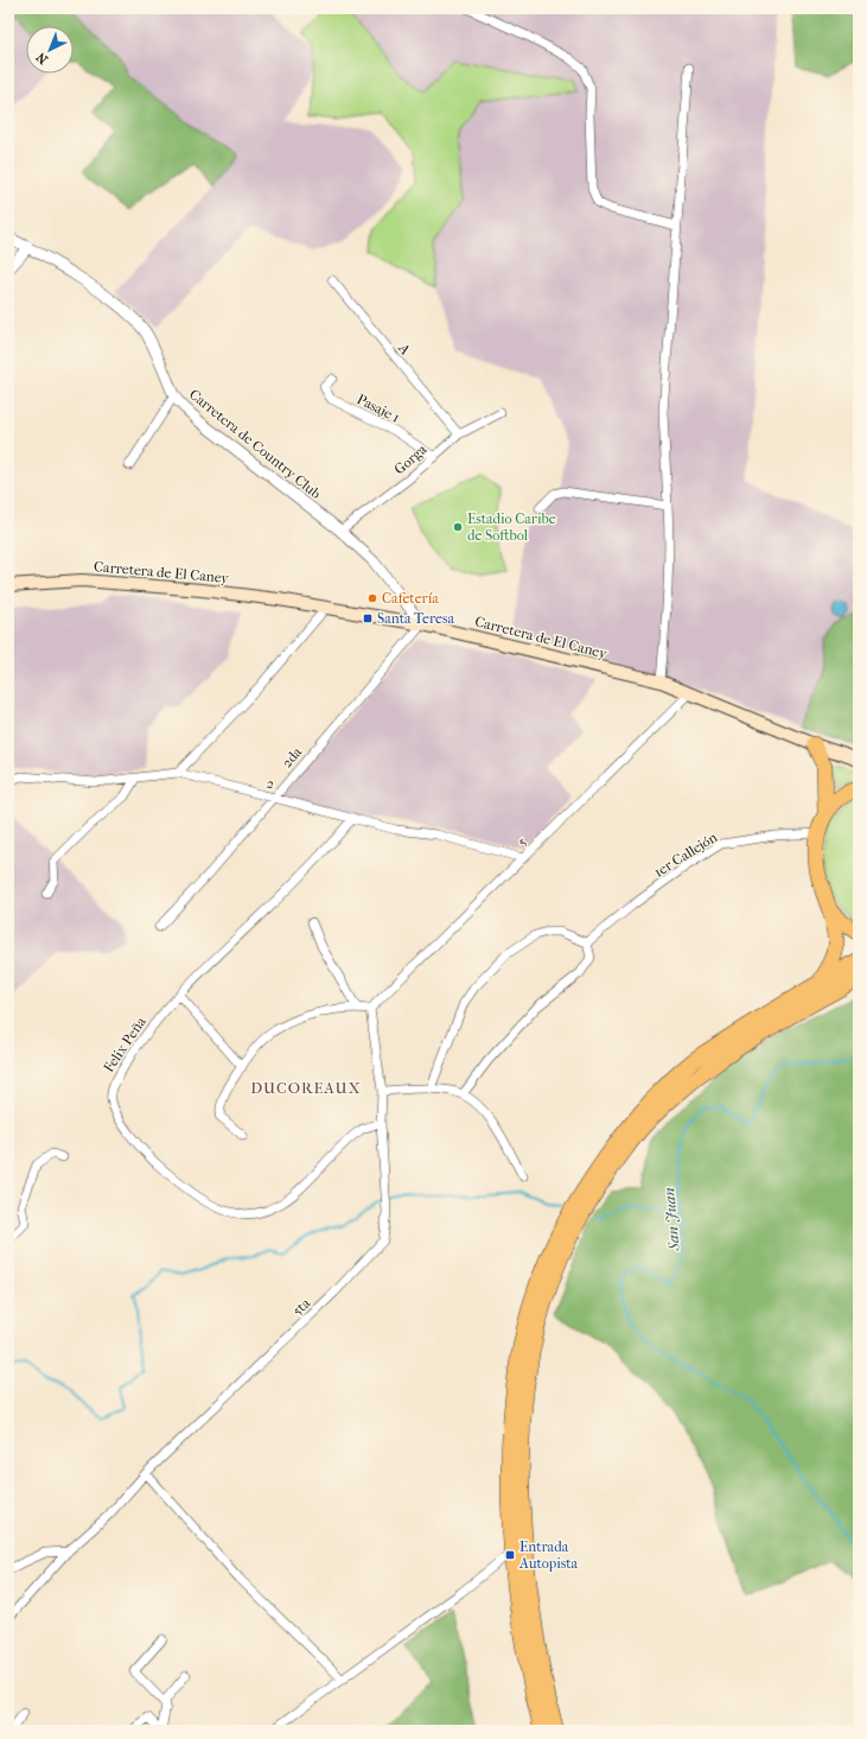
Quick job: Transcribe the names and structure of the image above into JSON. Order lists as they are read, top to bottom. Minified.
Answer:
{"streets":{"main road":["Carretera de El Caney"],"street":["A","Pasaje 1","Carretera de Country Club","Gorga","2da","2","5","1er Callejón","Felix Peña","5ta"]},"crossings":[["A","Gorga"],["Pasaje 1","Gorga"],["Carretera de Country Club","Gorga"],["Carretera de Country Club","Carretera de El Caney"],["Carretera de Country Club","2da"],["Carretera de El Caney","2da"],["Carretera de El Caney","5"],["2da","2"],["2","5"],["2","Felix Peña"],["5","5ta"],["Felix Peña","5ta"]],"districts":["DUCOREAUX"],"water":["San Juan"],"places":{"other":["Estadio Caribe de Softbol","Cafetería"],"transit":["Santa Teresa","Entrada Autopista"]},"north":"bottom left"}
